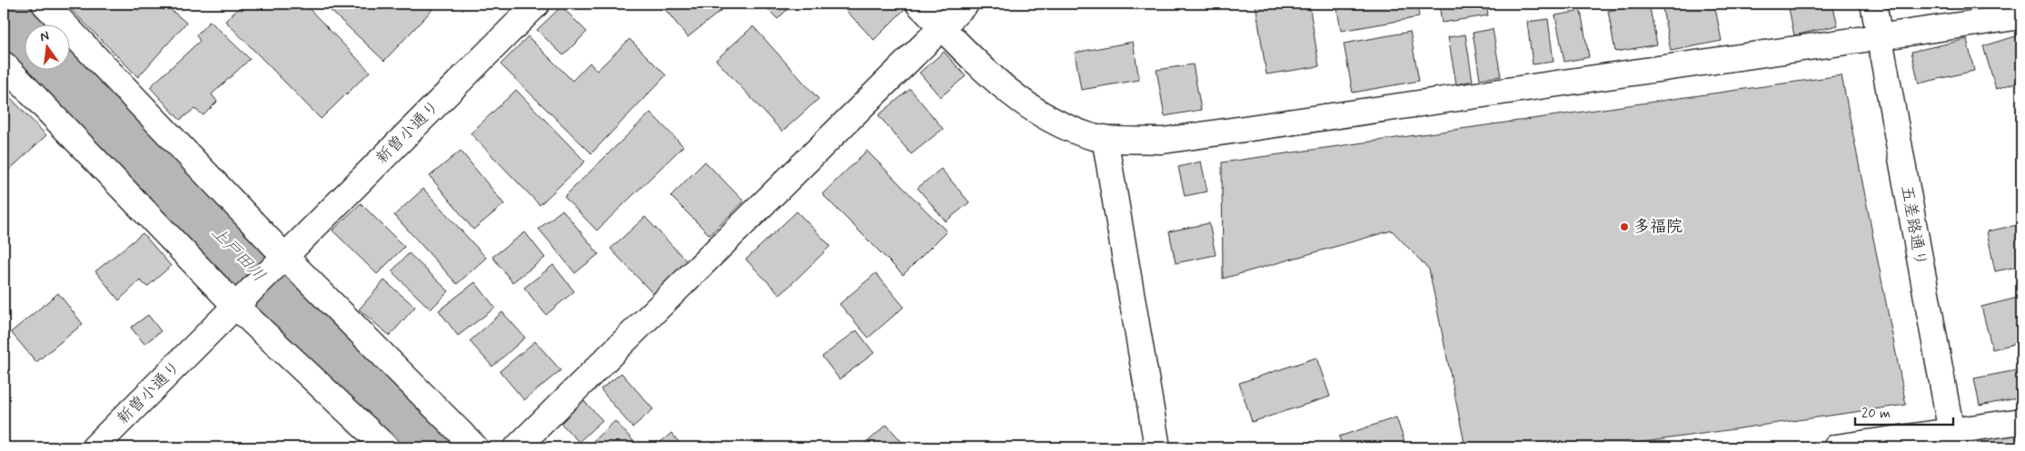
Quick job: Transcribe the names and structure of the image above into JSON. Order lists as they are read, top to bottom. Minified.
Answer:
{"streets":{"street":["新曽小通り","五差路通り"]},"water":["上戸田川"],"places":["多福院"],"scale_bar":"20 m","north":"top"}
